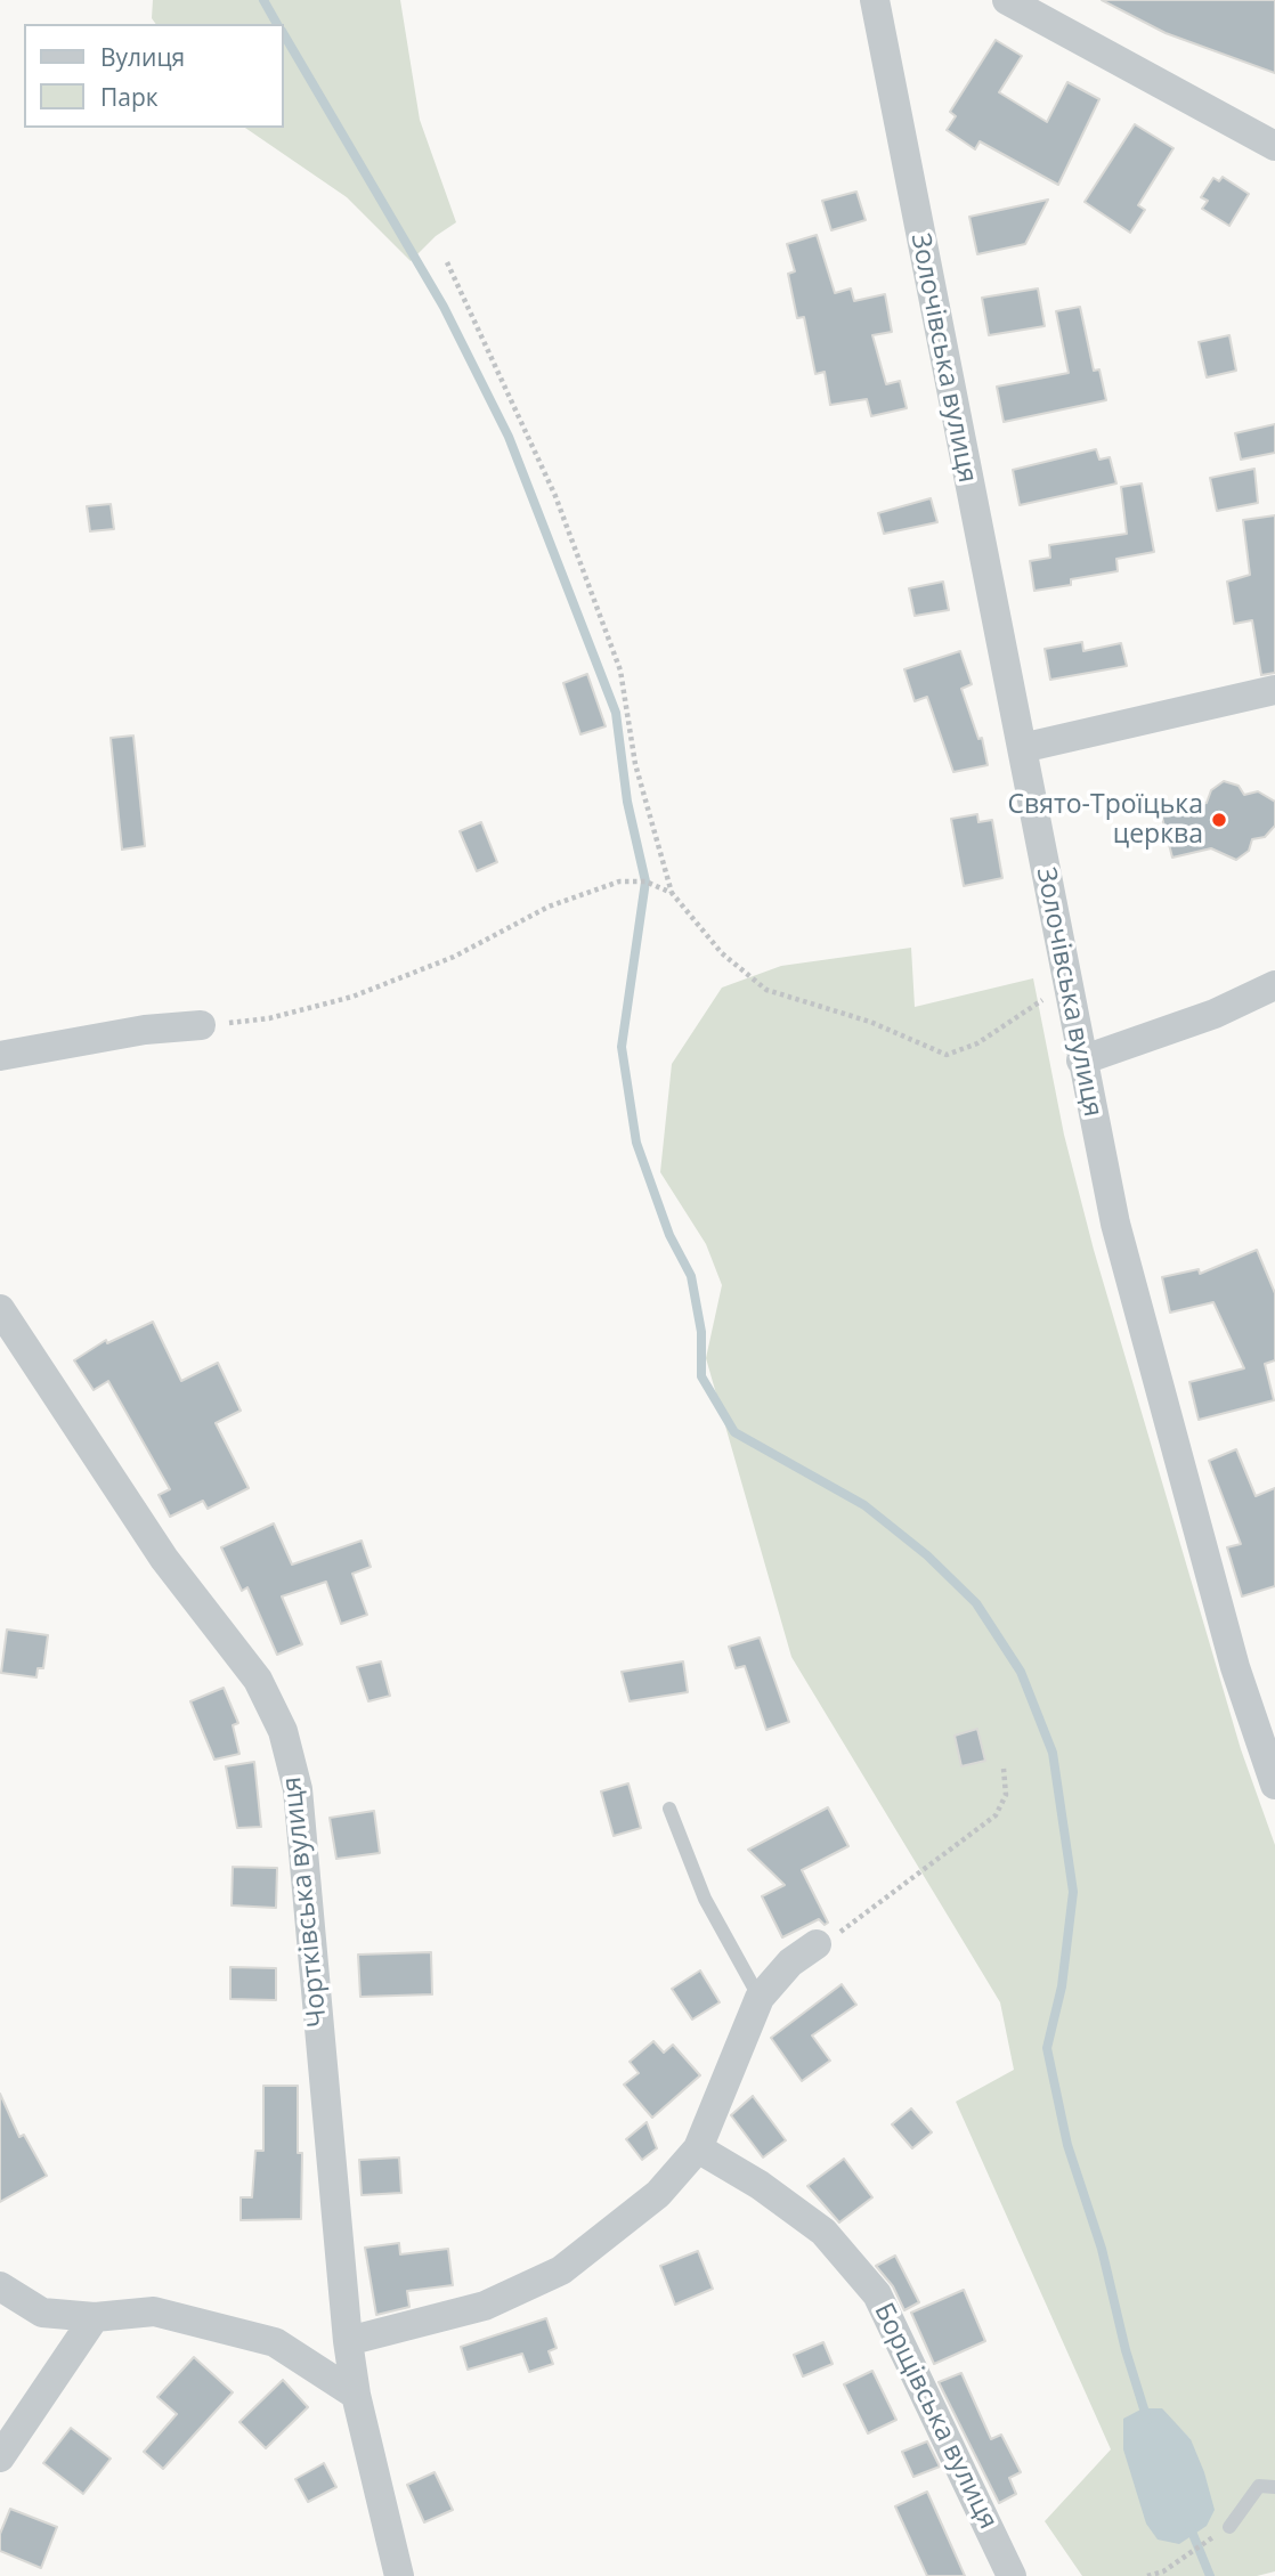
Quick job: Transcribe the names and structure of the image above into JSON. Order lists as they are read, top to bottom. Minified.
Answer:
{"streets":{"street":["Золочівська вулиця","Чортківська вулиця","Борщівська вулиця"]},"places":["Свято-Троїцька церква"],"legend":["Вулиця","Парк"]}
